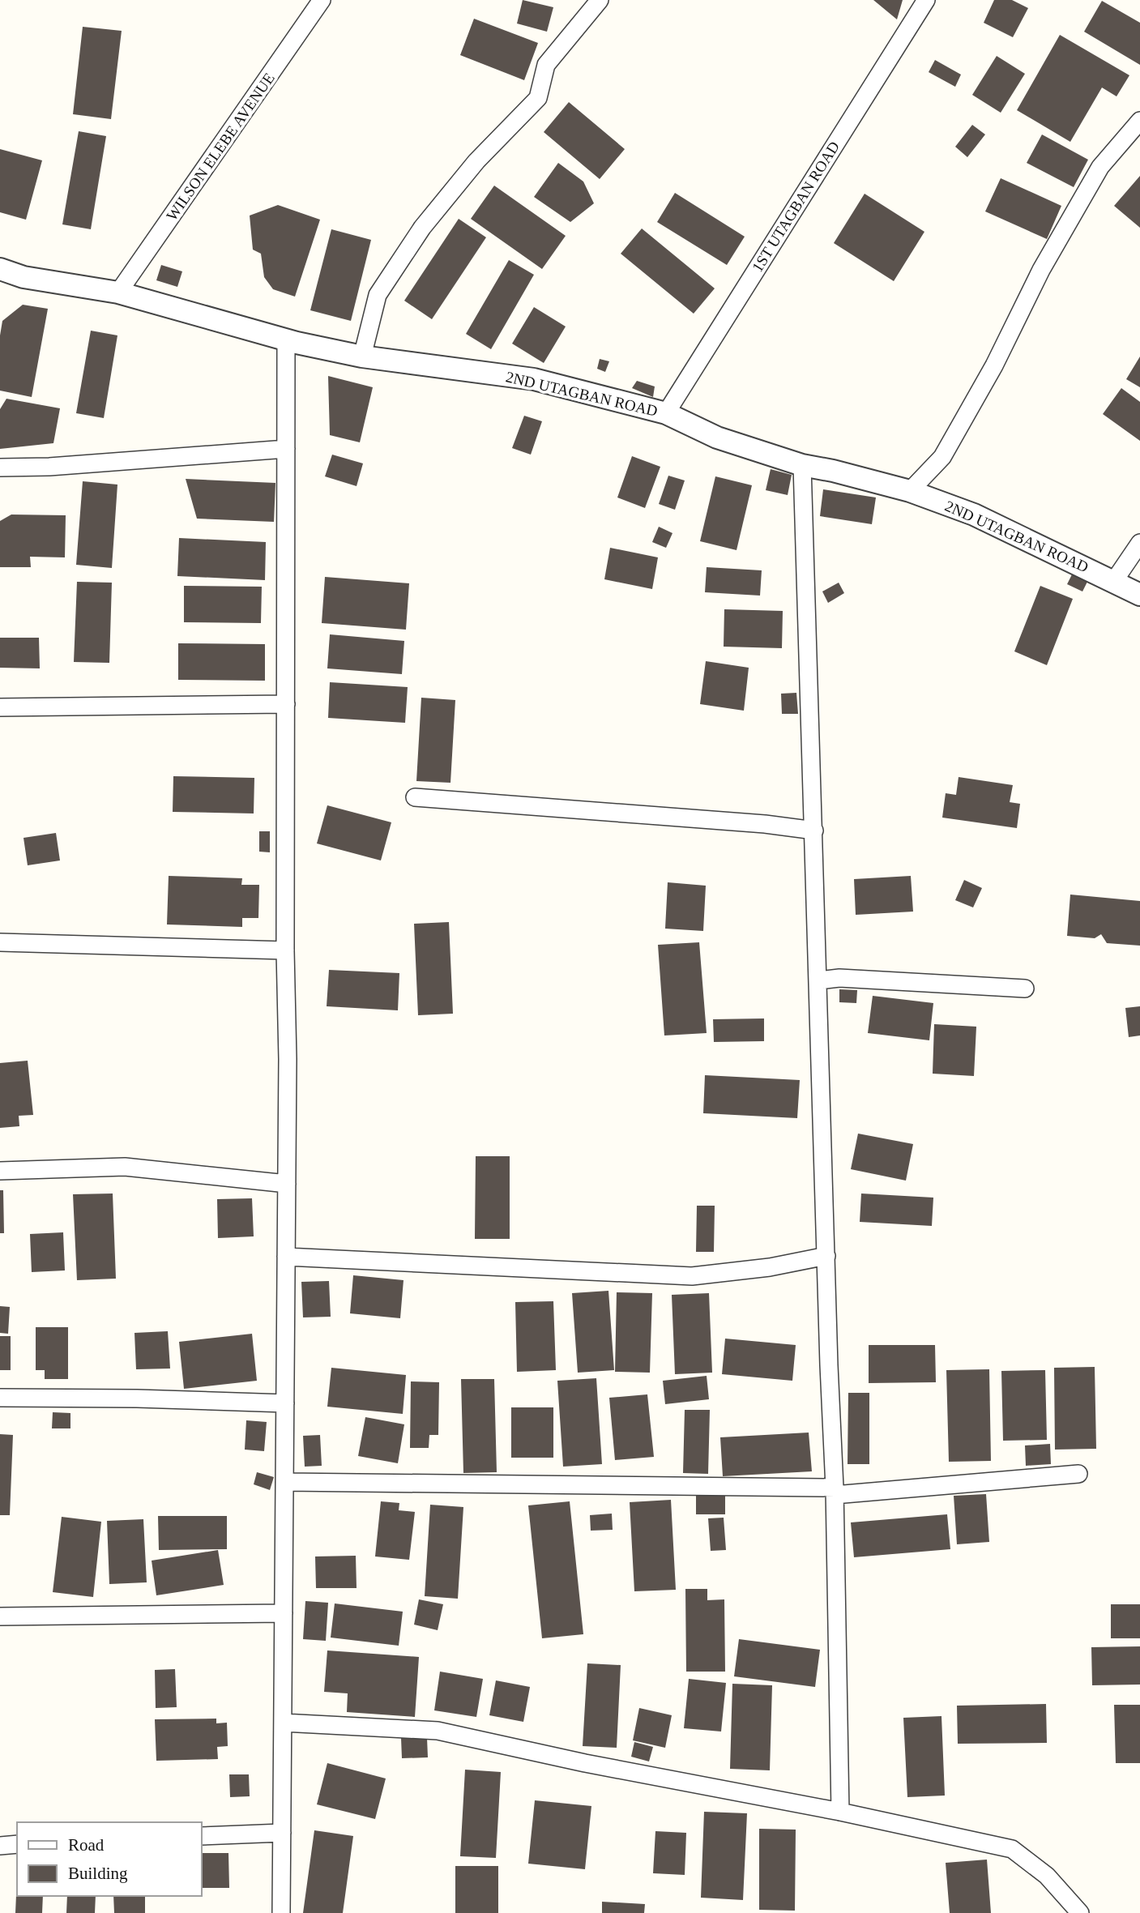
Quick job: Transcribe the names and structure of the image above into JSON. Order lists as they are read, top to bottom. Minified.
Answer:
{"streets":{"street":["WILSON ELEBE AVENUE","1ST UTAGBAN ROAD","2ND UTAGBAN ROAD"]},"crossings":[["WILSON ELEBE AVENUE","2ND UTAGBAN ROAD"],["1ST UTAGBAN ROAD","2ND UTAGBAN ROAD"]],"legend":["Road","Building"]}
